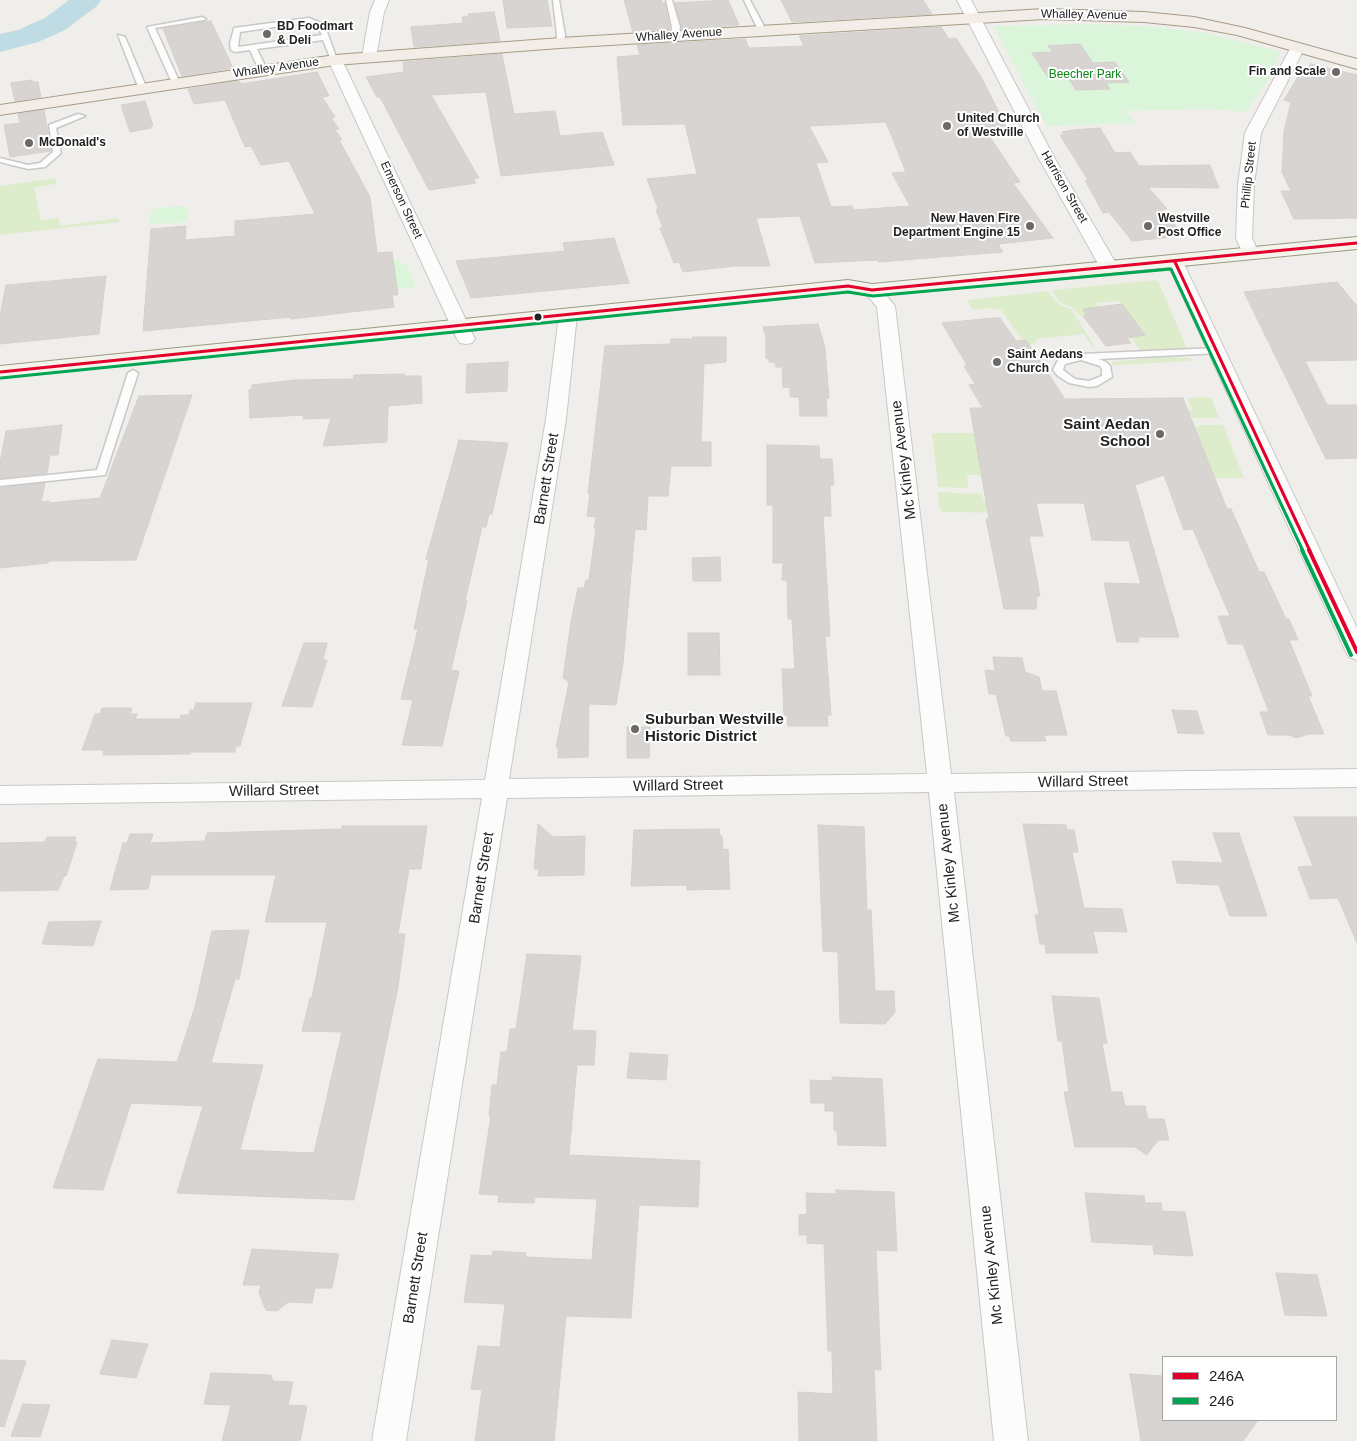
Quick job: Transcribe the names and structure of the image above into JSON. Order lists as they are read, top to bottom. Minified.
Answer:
{"streets":{"main road":["Whalley Avenue"],"street":["Phillip Street","Harrison Street","Emerson Street","Mc Kinley Avenue","Barnett Street","Willard Street"]},"crossings":[["Whalley Avenue","Phillip Street"],["Whalley Avenue","Harrison Street"],["Whalley Avenue","Emerson Street"],["Mc Kinley Avenue","Willard Street"],["Barnett Street","Willard Street"]],"parks":["Beecher Park"],"places":["BD Foodmart & Deli","Fin and Scale","United Church of Westville","McDonald's","New Haven Fire Department Engine 15","Westville Post Office","Saint Aedans Church","Saint Aedan School","Suburban Westville Historic District"],"lines":["transit line 246A","transit line 246"],"legend":["246A","246"]}
